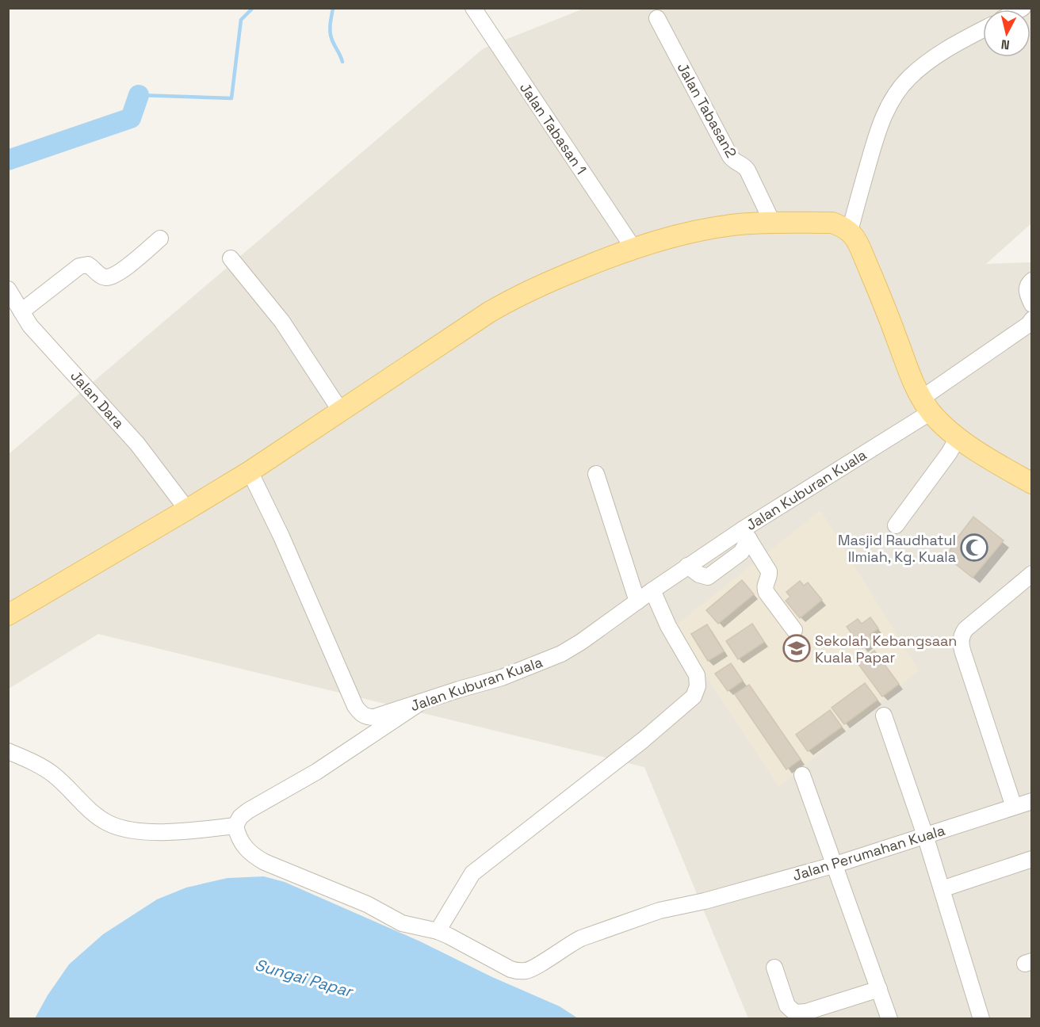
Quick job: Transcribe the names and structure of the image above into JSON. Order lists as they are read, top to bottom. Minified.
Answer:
{"streets":{"street":["Jalan Tabasan2","Jalan Tabasan 1","Jalan Dara","Jalan Kuburan Kuala","Jalan Perumahan Kuala"]},"water":["Sungai Papar"],"places":{"mosque":["Masjid Raudhatul Ilmiah, Kg. Kuala"],"school or university":["Sekolah Kebangsaan Kuala Papar"]},"north":"bottom"}
